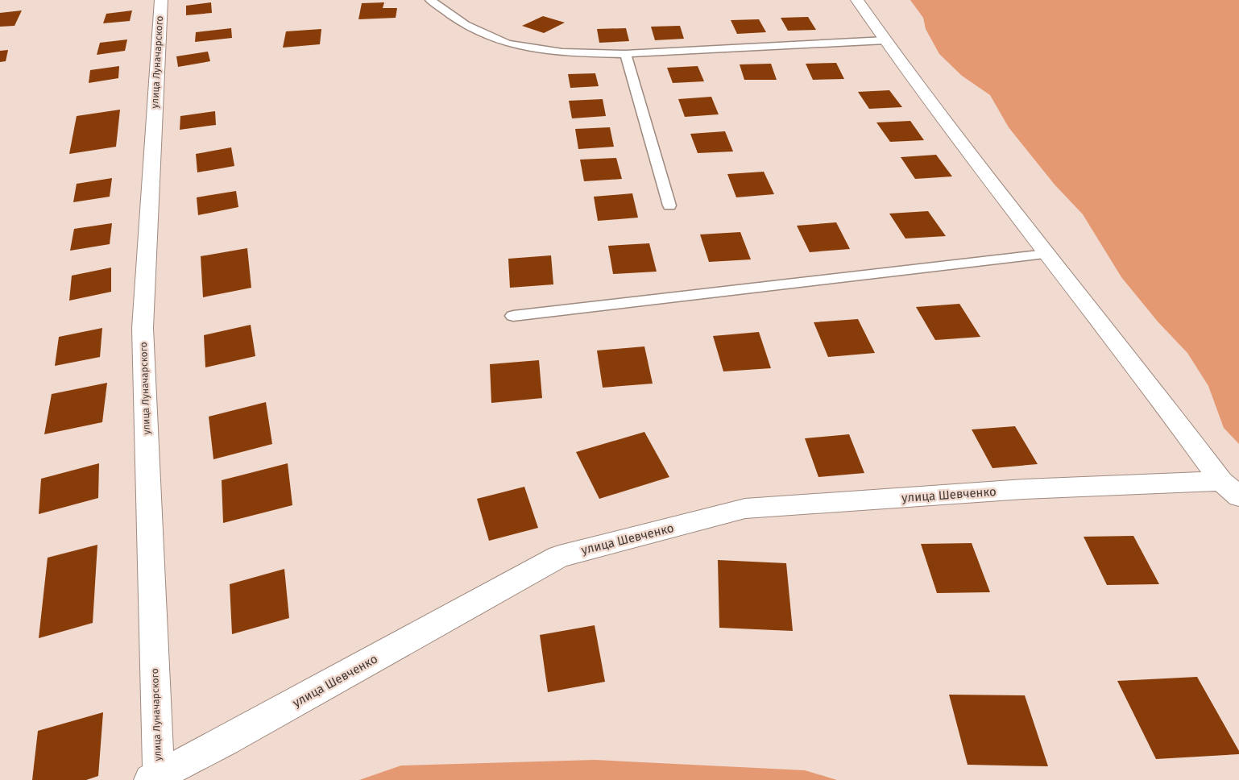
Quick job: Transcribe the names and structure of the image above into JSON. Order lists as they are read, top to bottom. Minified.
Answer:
{"streets":{"street":["улица Луначарского","улица Шевченко"]},"crossings":[["улица Луначарского","улица Шевченко"]]}
